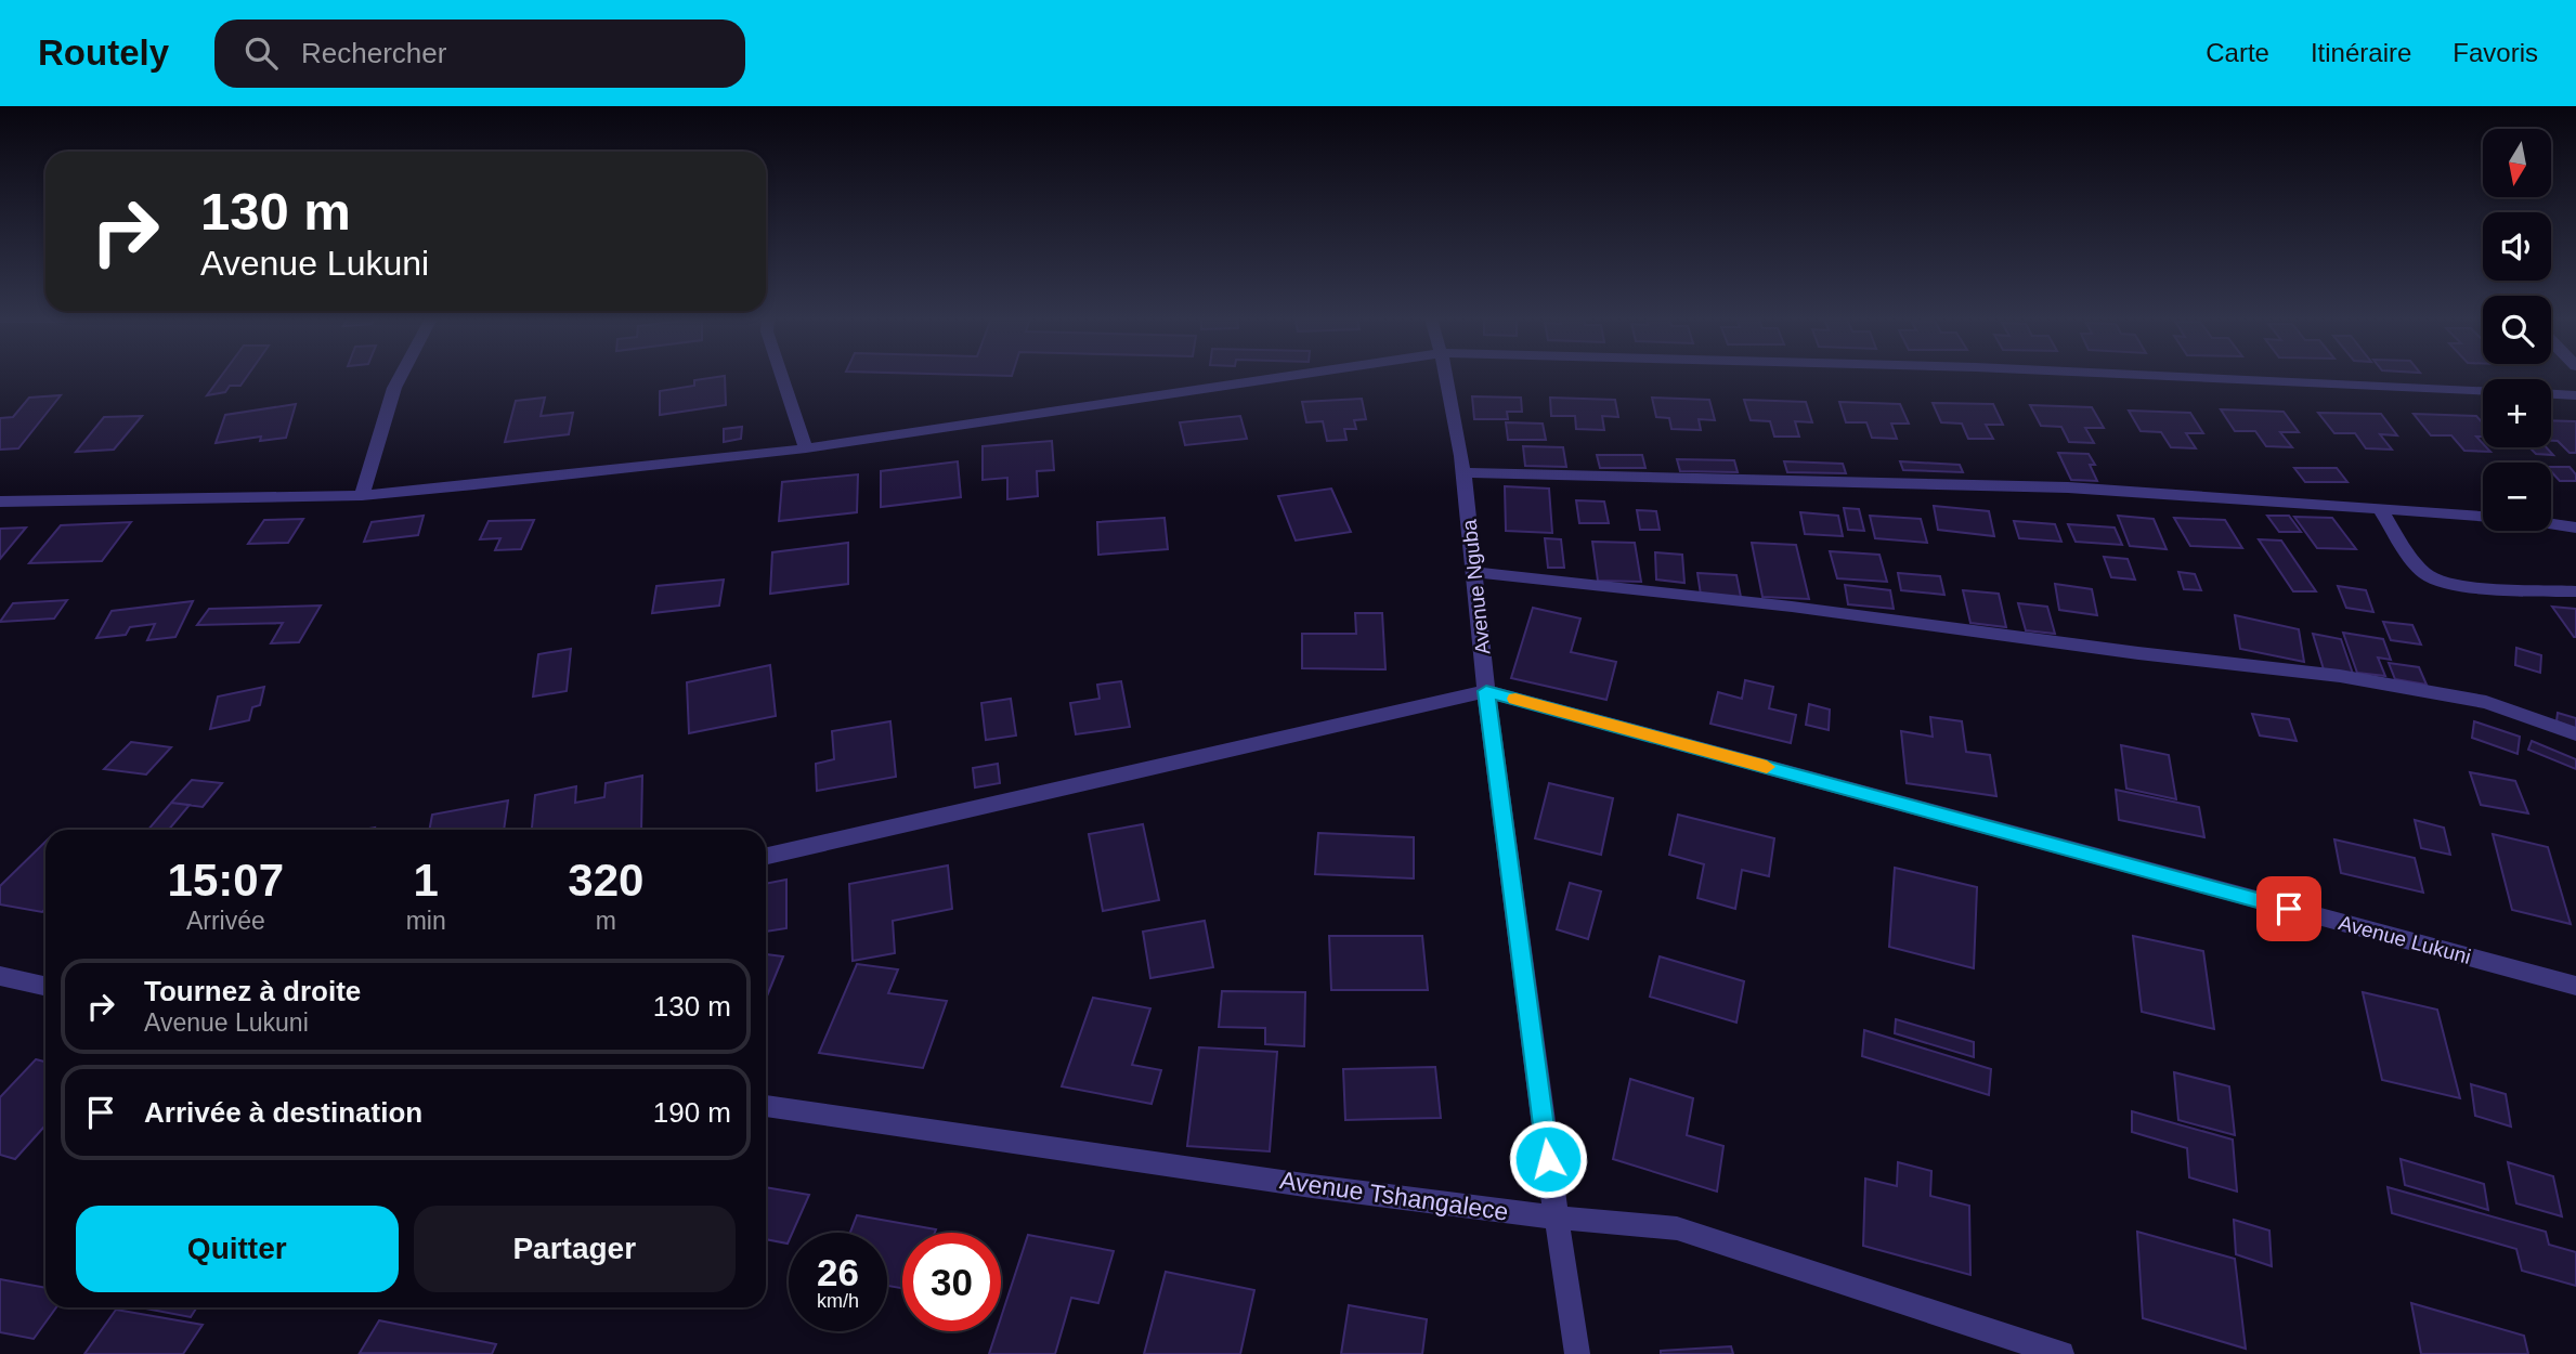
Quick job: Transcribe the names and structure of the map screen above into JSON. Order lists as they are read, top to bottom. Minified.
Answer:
{"streets":{"street":["Avenue Nguba","Avenue Lukuni","Avenue Tshangalece"]},"crossings":[["Avenue Nguba","Avenue Lukuni"],["Avenue Nguba","Avenue Tshangalece"]],"north":"bottom","page":{"header":"Routely","search":"Rechercher","nav":["Carte","Itinéraire","Favoris"],"map_buttons":["+","−"],"turn":["130 m","Avenue Lukuni"],"eta":["15:07","Arrivée","1","min","320","m"],"list":[{"name":"Tournez à droite","note":"Avenue Lukuni","value":"130 m"},{"name":"Arrivée à destination","value":"190 m"}],"buttons":["Quitter","Partager"],"speed":"26 km/h","limit":"30"}}
